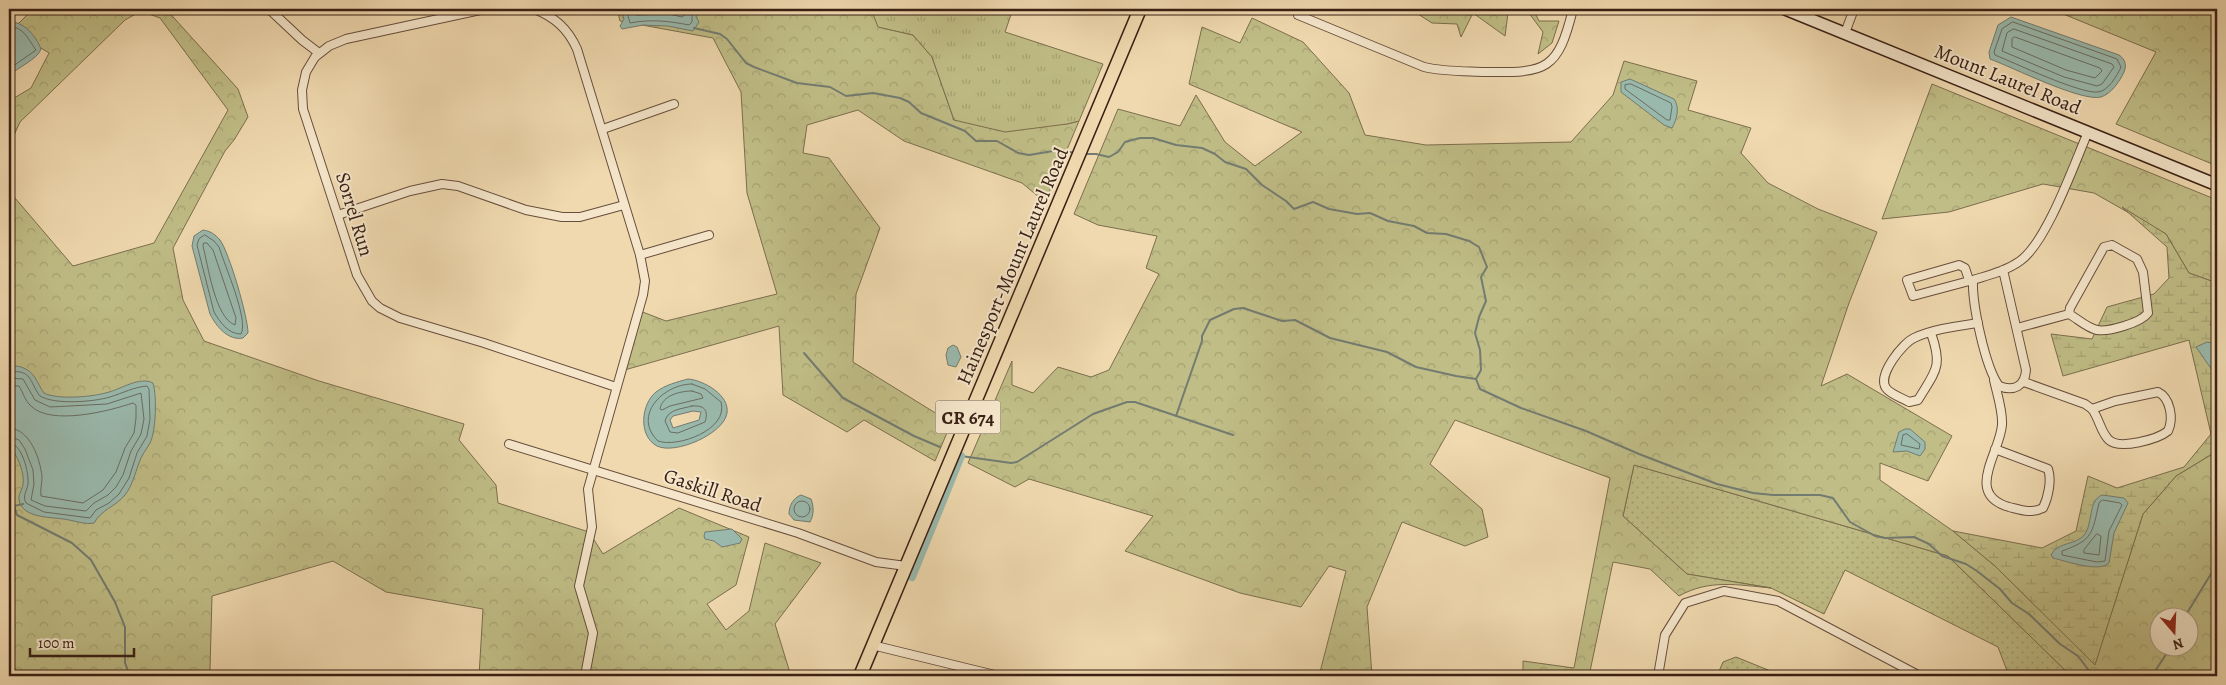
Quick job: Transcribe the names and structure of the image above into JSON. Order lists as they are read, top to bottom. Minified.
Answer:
{"streets":{"main road":["Mount Laurel Road","Hainesport-Mount Laurel Road","CR 674"],"street":["Sorrel Run","Gaskill Road"]},"crossings":[["Hainesport-Mount Laurel Road","Gaskill Road"]],"scale_bar":"100 m","north":"bottom"}
